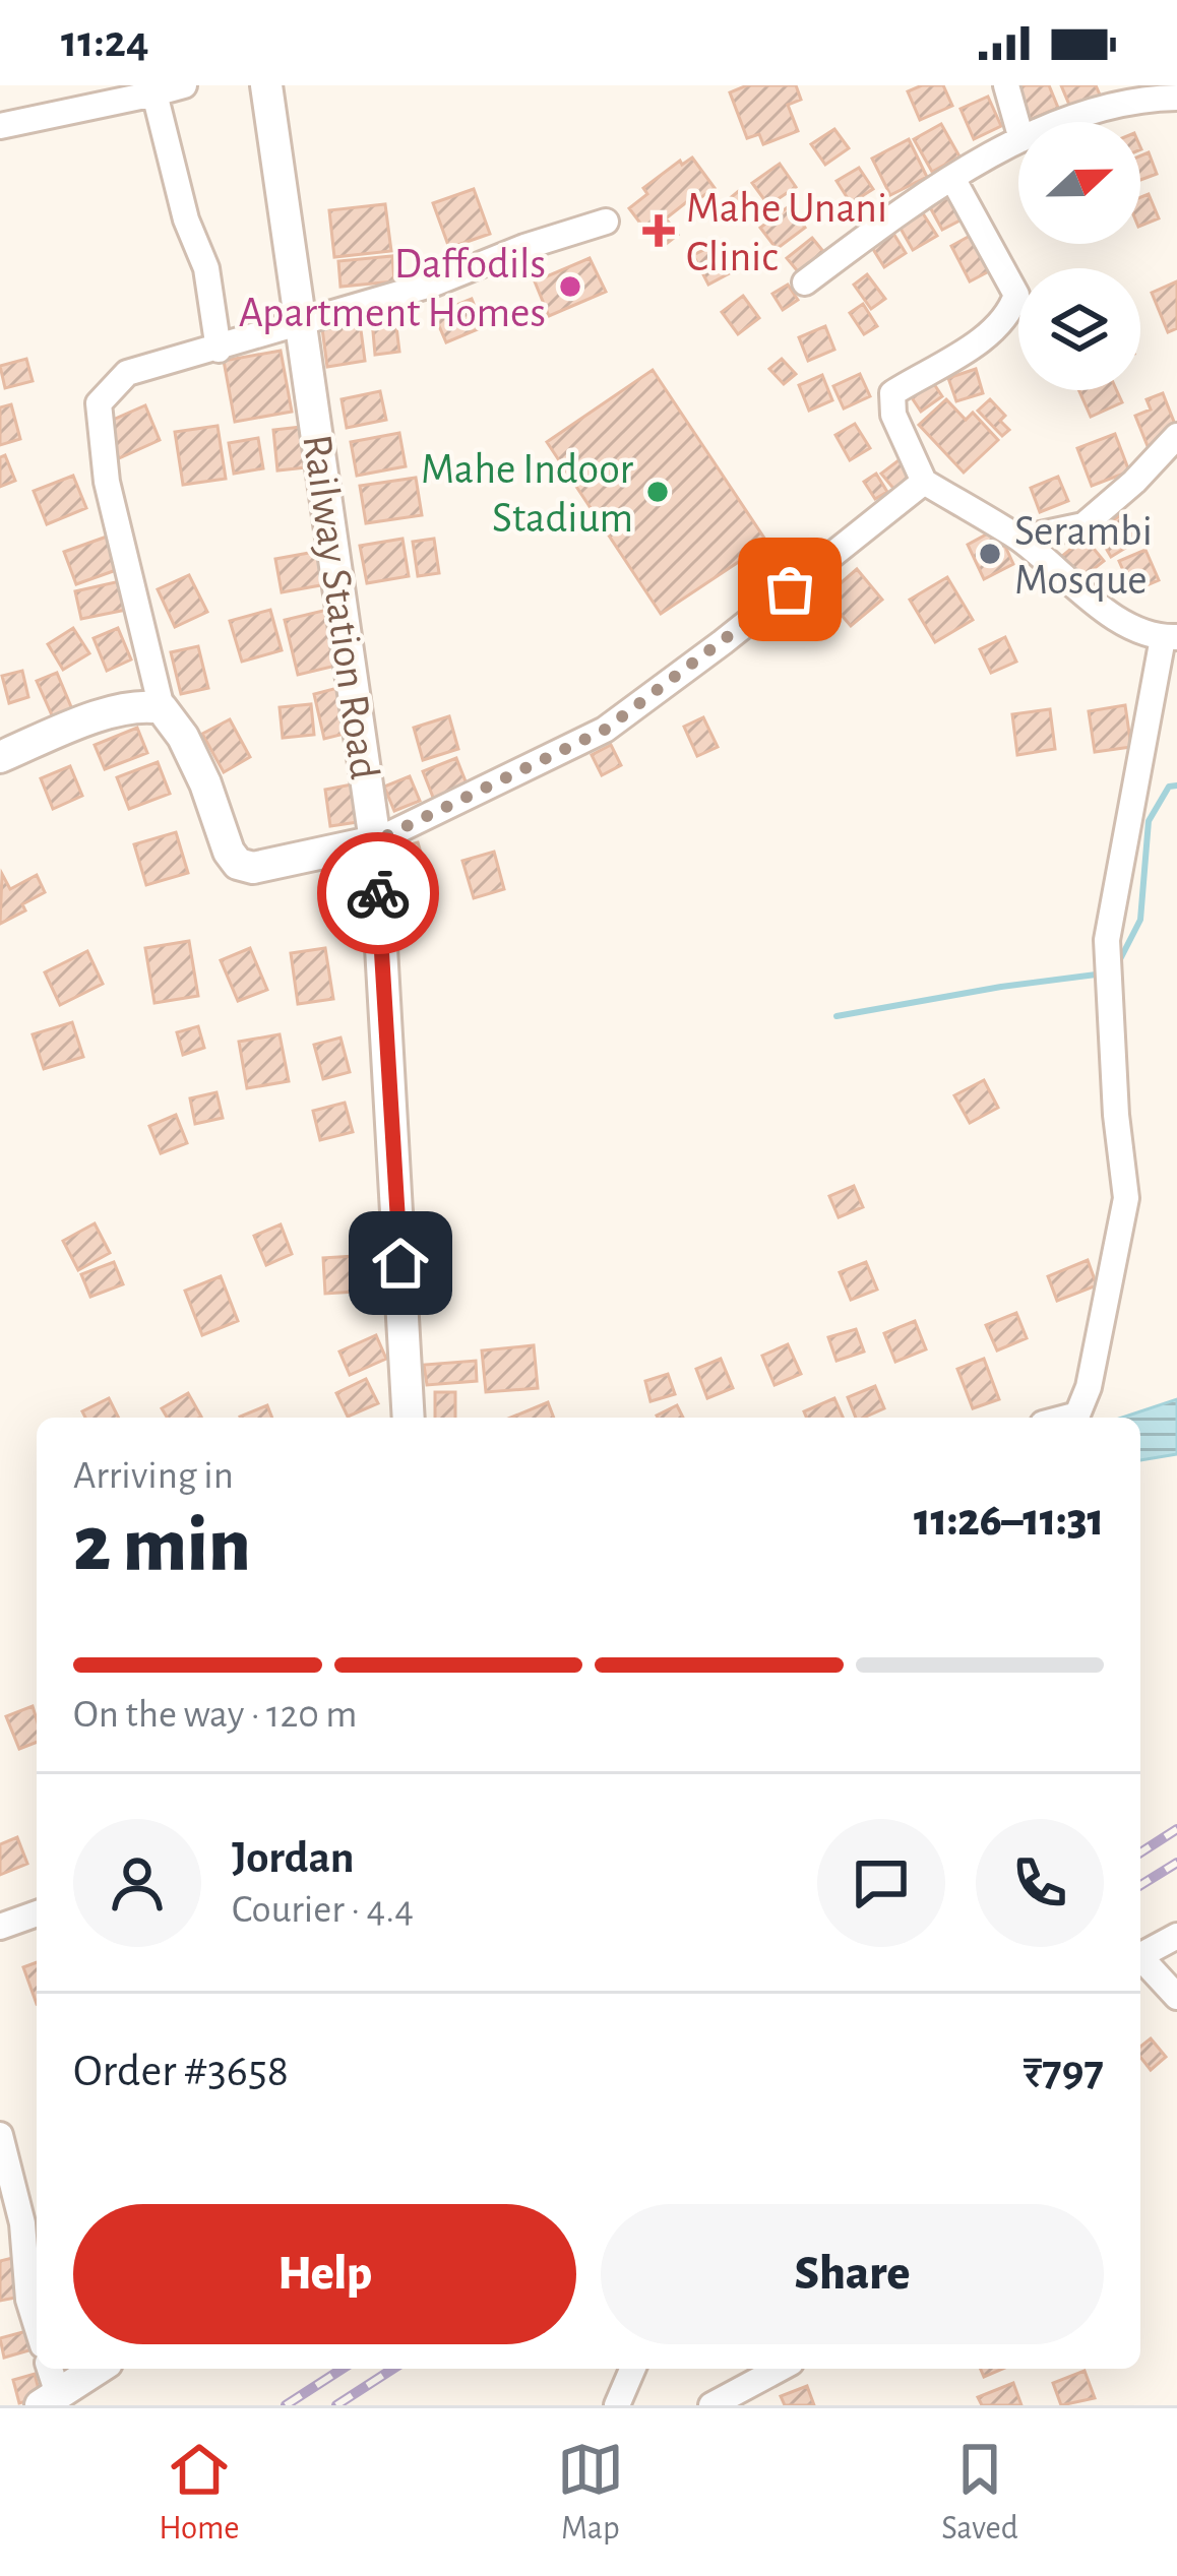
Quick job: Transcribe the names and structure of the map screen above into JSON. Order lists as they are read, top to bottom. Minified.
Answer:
{"streets":{"street":["Railway Station Road"]},"places":{"health":["Mahe Unani Clinic"],"other":["Daffodils Apartment Homes","Mahe Indoor Stadium","Serambi Mosque"]},"north":"right","page":{"status":"11:24","heading":["2 min","Arriving in","11:26–11:31"],"panel":["Jordan","Courier · 4.4","Order #3658","₹797"],"bar":"On the way · 120 m","buttons":["Help","Share"],"tabs":["Home","Map","Saved"]}}
